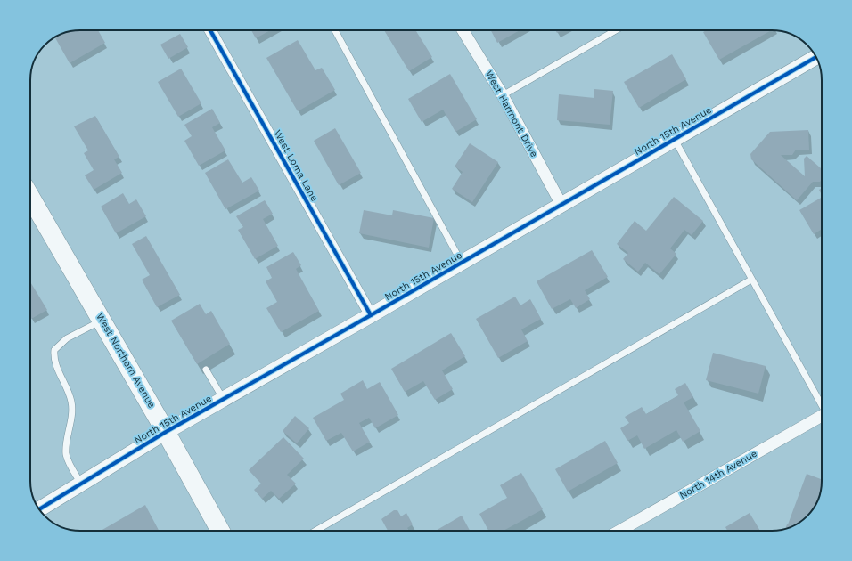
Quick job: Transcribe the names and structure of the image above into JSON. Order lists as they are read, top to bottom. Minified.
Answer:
{"streets":{"main road":["West Northern Avenue"],"street":["West Harmont Drive","North 15th Avenue","West Loma Lane","North 14th Avenue"]},"crossings":[["West Harmont Drive","North 15th Avenue"],["North 15th Avenue","West Loma Lane"],["North 15th Avenue","West Northern Avenue"]]}
